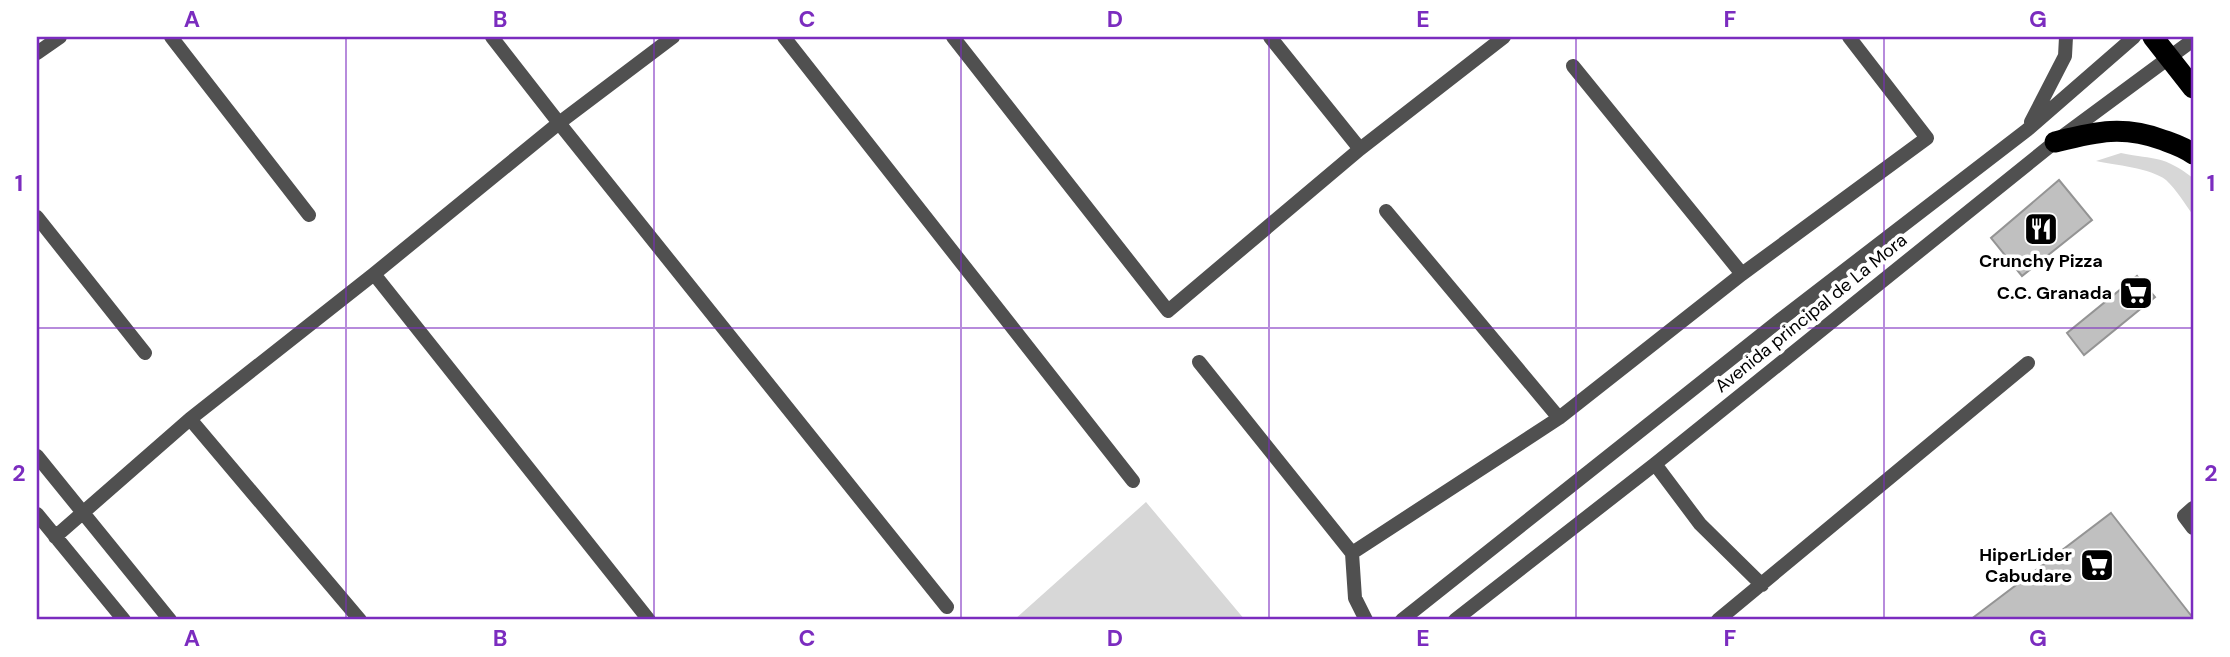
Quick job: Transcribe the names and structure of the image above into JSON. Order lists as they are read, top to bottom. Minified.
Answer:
{"streets":{"street":["Avenida principal de La Mora"]},"places":{"restaurant":["Crunchy Pizza"],"supermarket":["C.C. Granada","HiperLider Cabudare"]},"grid":{"columns":["A","B","C","D","E","F","G"],"rows":["1","2"]}}
